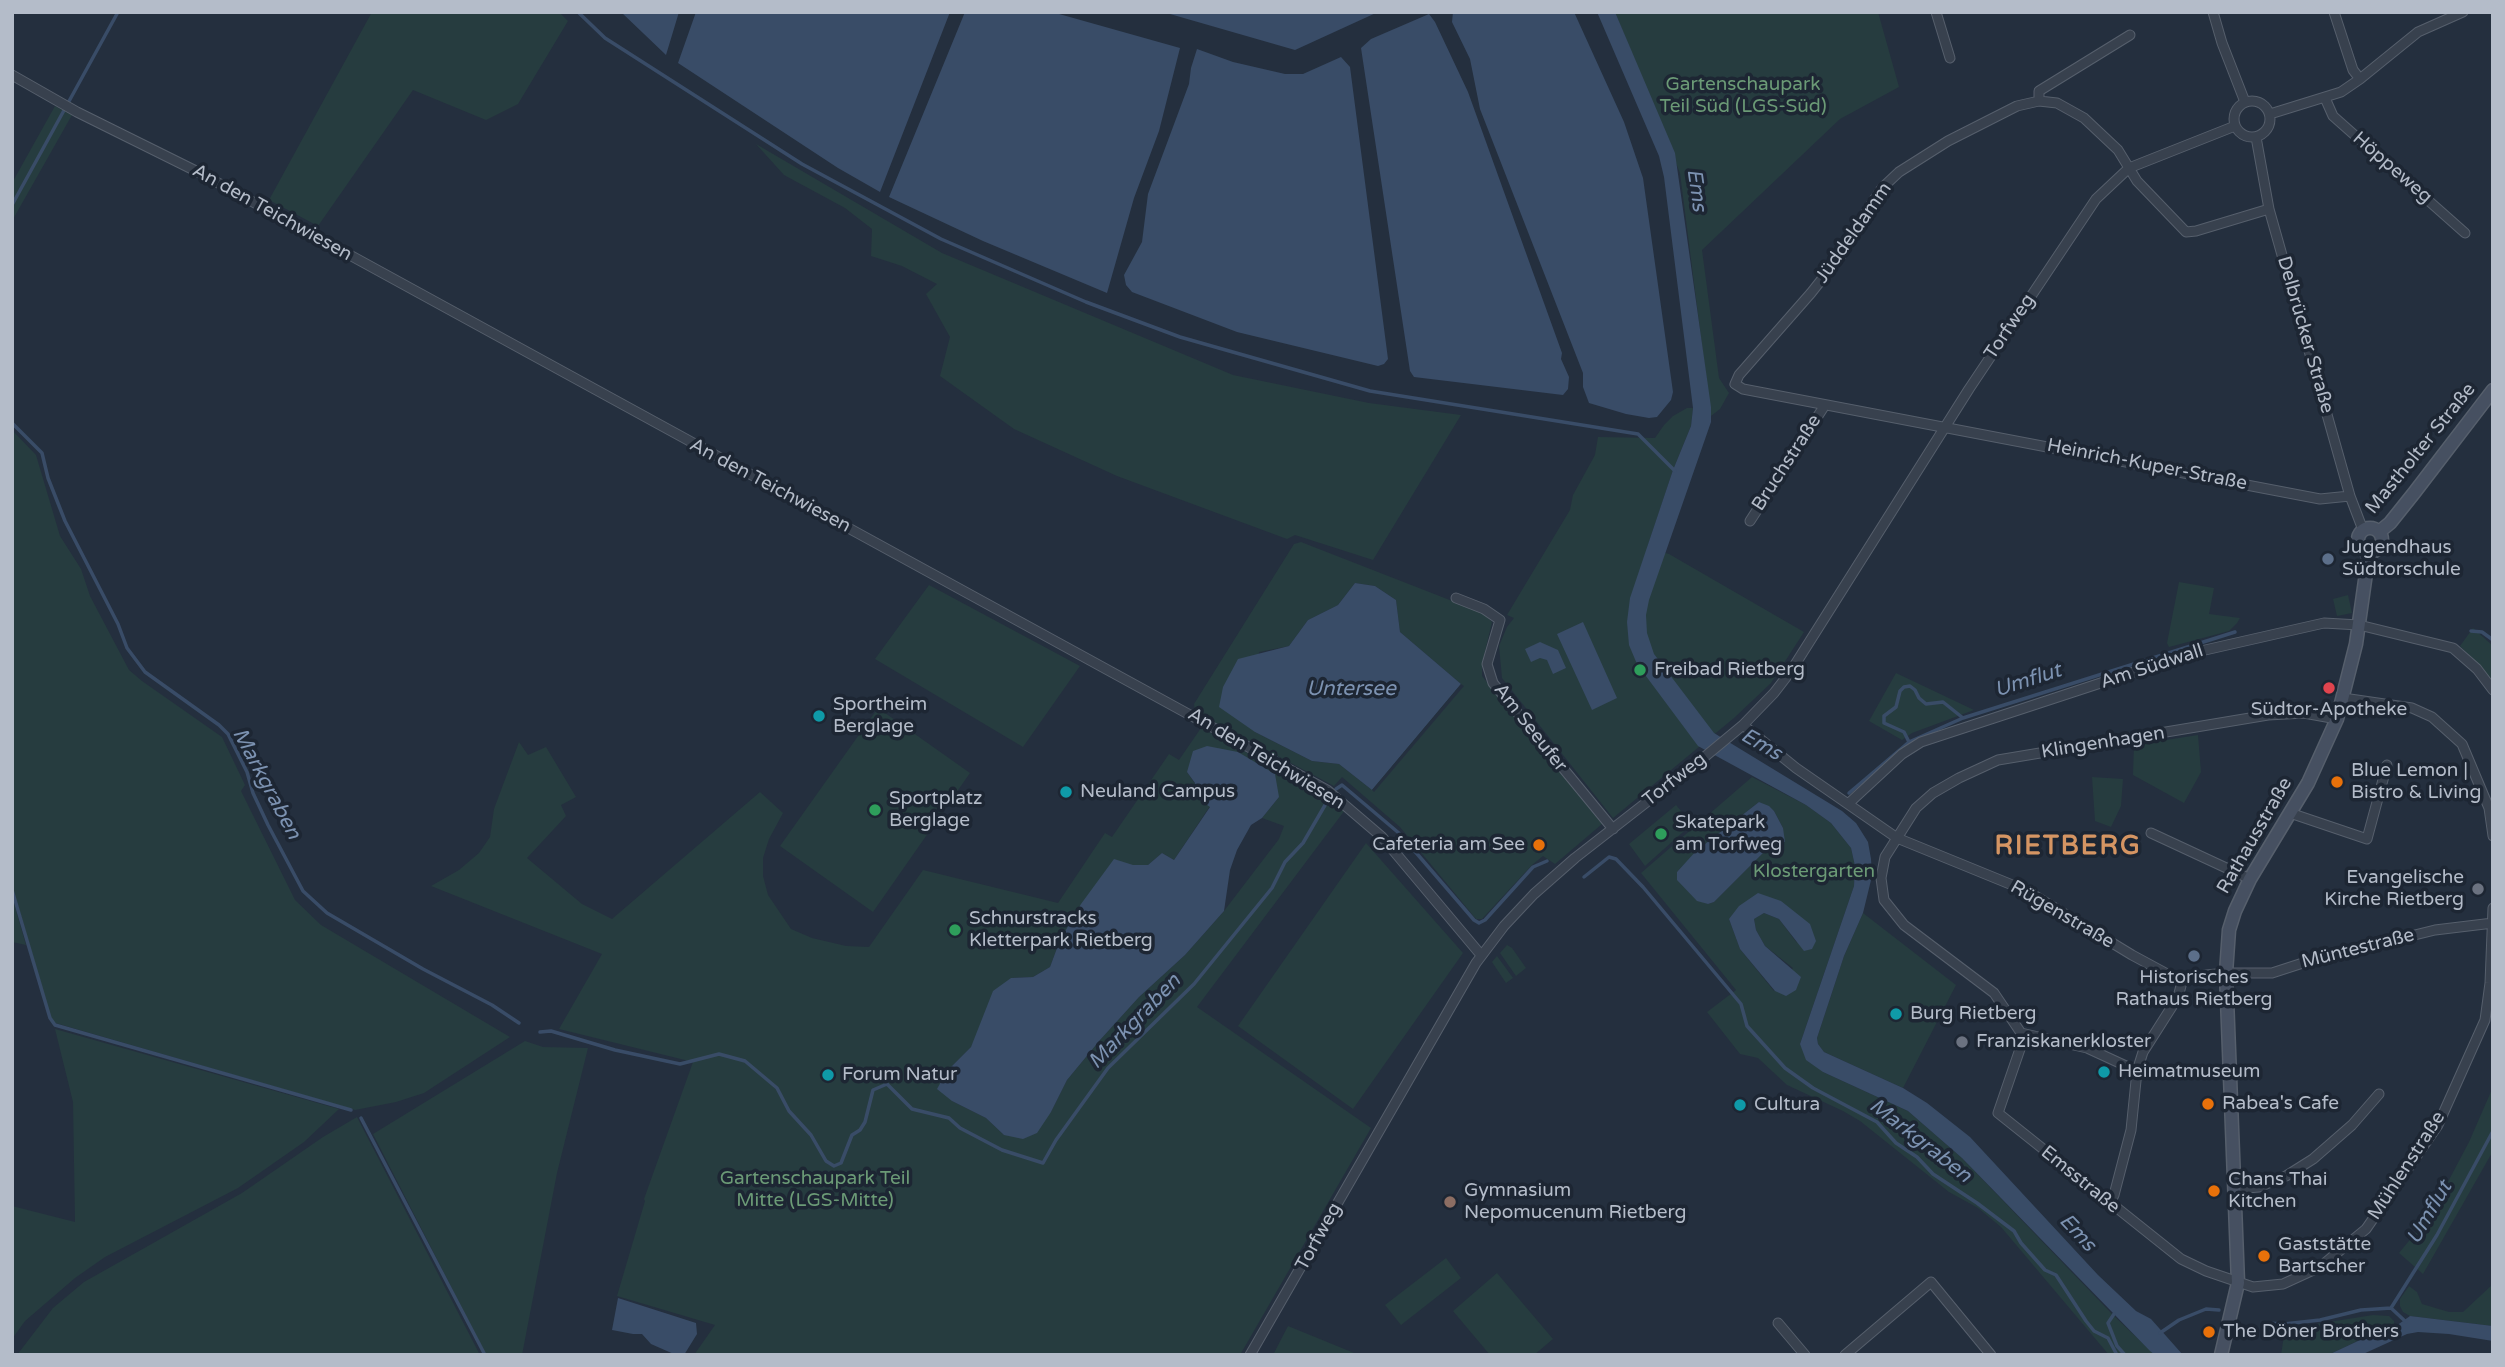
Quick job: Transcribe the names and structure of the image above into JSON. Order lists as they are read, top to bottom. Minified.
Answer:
{"streets":{"street":["Höppeweg","An den Teichwiesen","Jüddeldamm","Torfweg","Delbrücker Straße","Mastholter Straße","Bruchstraße","Heinrich-Kuper-Straße","Am Südwall","Am Seeufer","Klingenhagen","Rathausstraße","Rügenstraße","Müntestraße","Mühlenstraße","Emsstraße"]},"crossings":[["An den Teichwiesen","Torfweg"],["Jüddeldamm","Bruchstraße"],["Torfweg","Delbrücker Straße"],["Torfweg","Bruchstraße"],["Torfweg","Heinrich-Kuper-Straße"],["Torfweg","Am Seeufer"],["Torfweg","Rügenstraße"],["Delbrücker Straße","Mastholter Straße"],["Delbrücker Straße","Heinrich-Kuper-Straße"],["Delbrücker Straße","Rathausstraße"],["Mastholter Straße","Rathausstraße"],["Bruchstraße","Heinrich-Kuper-Straße"],["Am Südwall","Rathausstraße"],["Am Südwall","Rügenstraße"],["Klingenhagen","Rathausstraße"],["Klingenhagen","Rügenstraße"],["Klingenhagen","Emsstraße"],["Rathausstraße","Müntestraße"],["Rathausstraße","Mühlenstraße"],["Rathausstraße","Emsstraße"],["Müntestraße","Mühlenstraße"],["Mühlenstraße","Emsstraße"]],"districts":["RIETBERG"],"water":["Ems","Umflut","Untersee","Markgraben"],"parks":["Gartenschaupark Teil Süd (LGS-Süd)","Klostergarten","Gartenschaupark Teil Mitte (LGS-Mitte)"],"places":["Jugendhaus Südtorschule","Freibad Rietberg","Südtor-Apotheke","Sportheim Berglage","Blue Lemon | Bistro & Living","Neuland Campus","Sportplatz Berglage","Skatepark am Torfweg","Cafeteria am See","Evangelische Kirche Rietberg","Schnurstracks Kletterpark Rietberg","Historisches Rathaus Rietberg","Burg Rietberg","Franziskanerkloster","Heimatmuseum","Forum Natur","Rabea's Cafe","Cultura","Chans Thai Kitchen","Gymnasium Nepomucenum Rietberg","Gaststätte Bartscher","The Döner Brothers"]}
